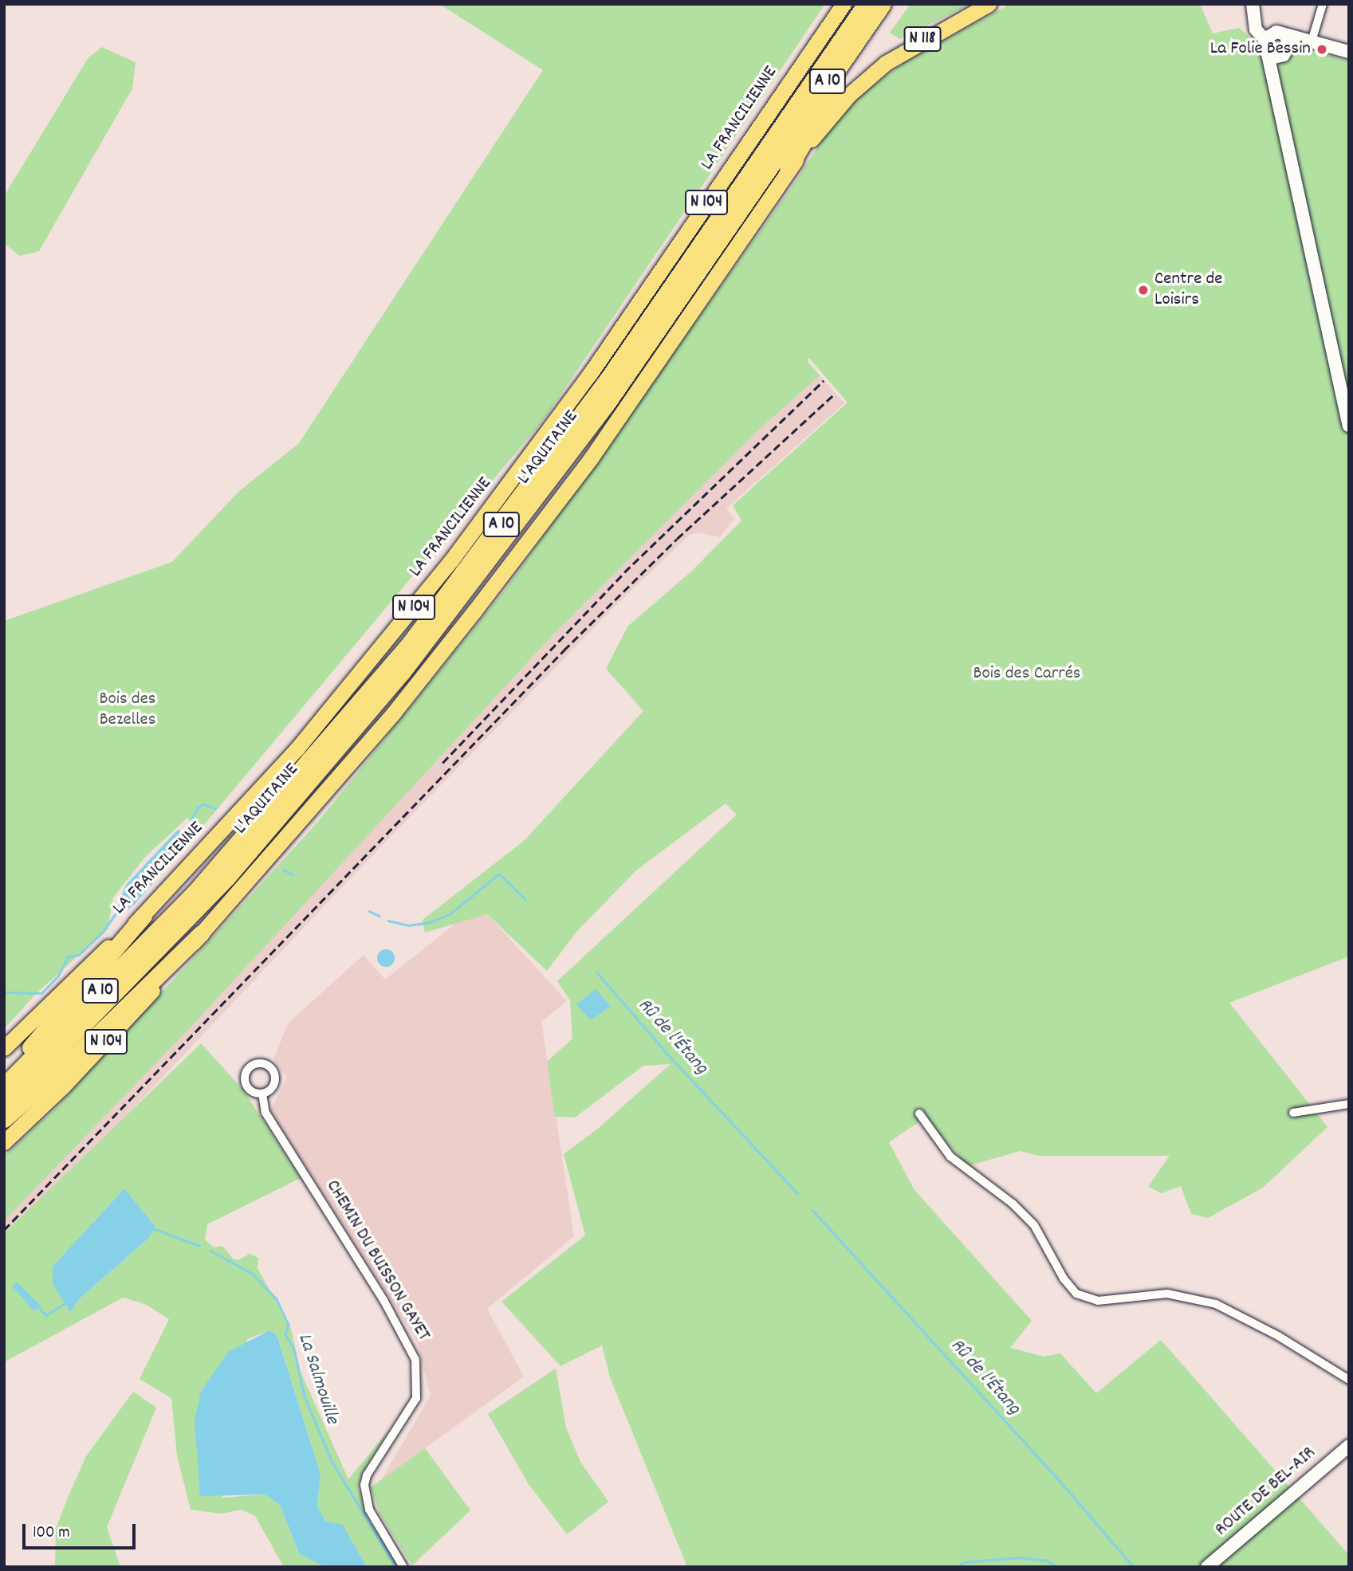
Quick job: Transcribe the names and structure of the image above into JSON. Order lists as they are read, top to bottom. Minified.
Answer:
{"streets":{"highway":["N 118","A 10","LA FRANCILIENNE","N 104","L'AQUITAINE"],"main road":["ROUTE DE BEL-AIR"],"street":["CHEMIN DU BUISSON GAYET"]},"crossings":[["N 118","N 104"]],"water":["Rû de l'Étang","La Salmouille"],"parks":["Bois des Carrés","Bois des Bezelles"],"places":["La Folie Bessin","Centre de Loisirs"],"scale_bar":"100 m"}
